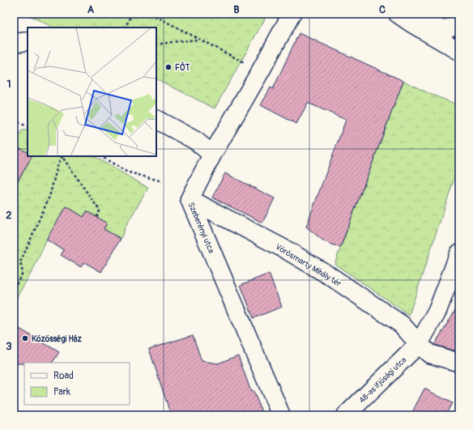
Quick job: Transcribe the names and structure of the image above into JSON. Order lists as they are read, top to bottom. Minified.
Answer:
{"streets":{"street":["Szeberényi utca","Vörösmarty Mihály tér","48-as ifjúsági utca"]},"crossings":[["Szeberényi utca","Vörösmarty Mihály tér"],["Vörösmarty Mihály tér","48-as ifjúsági utca"]],"places":["FÓT","Közösségi Ház"],"legend":["Road","Park"],"grid":{"columns":["A","B","C"],"rows":["1","2","3"]}}
